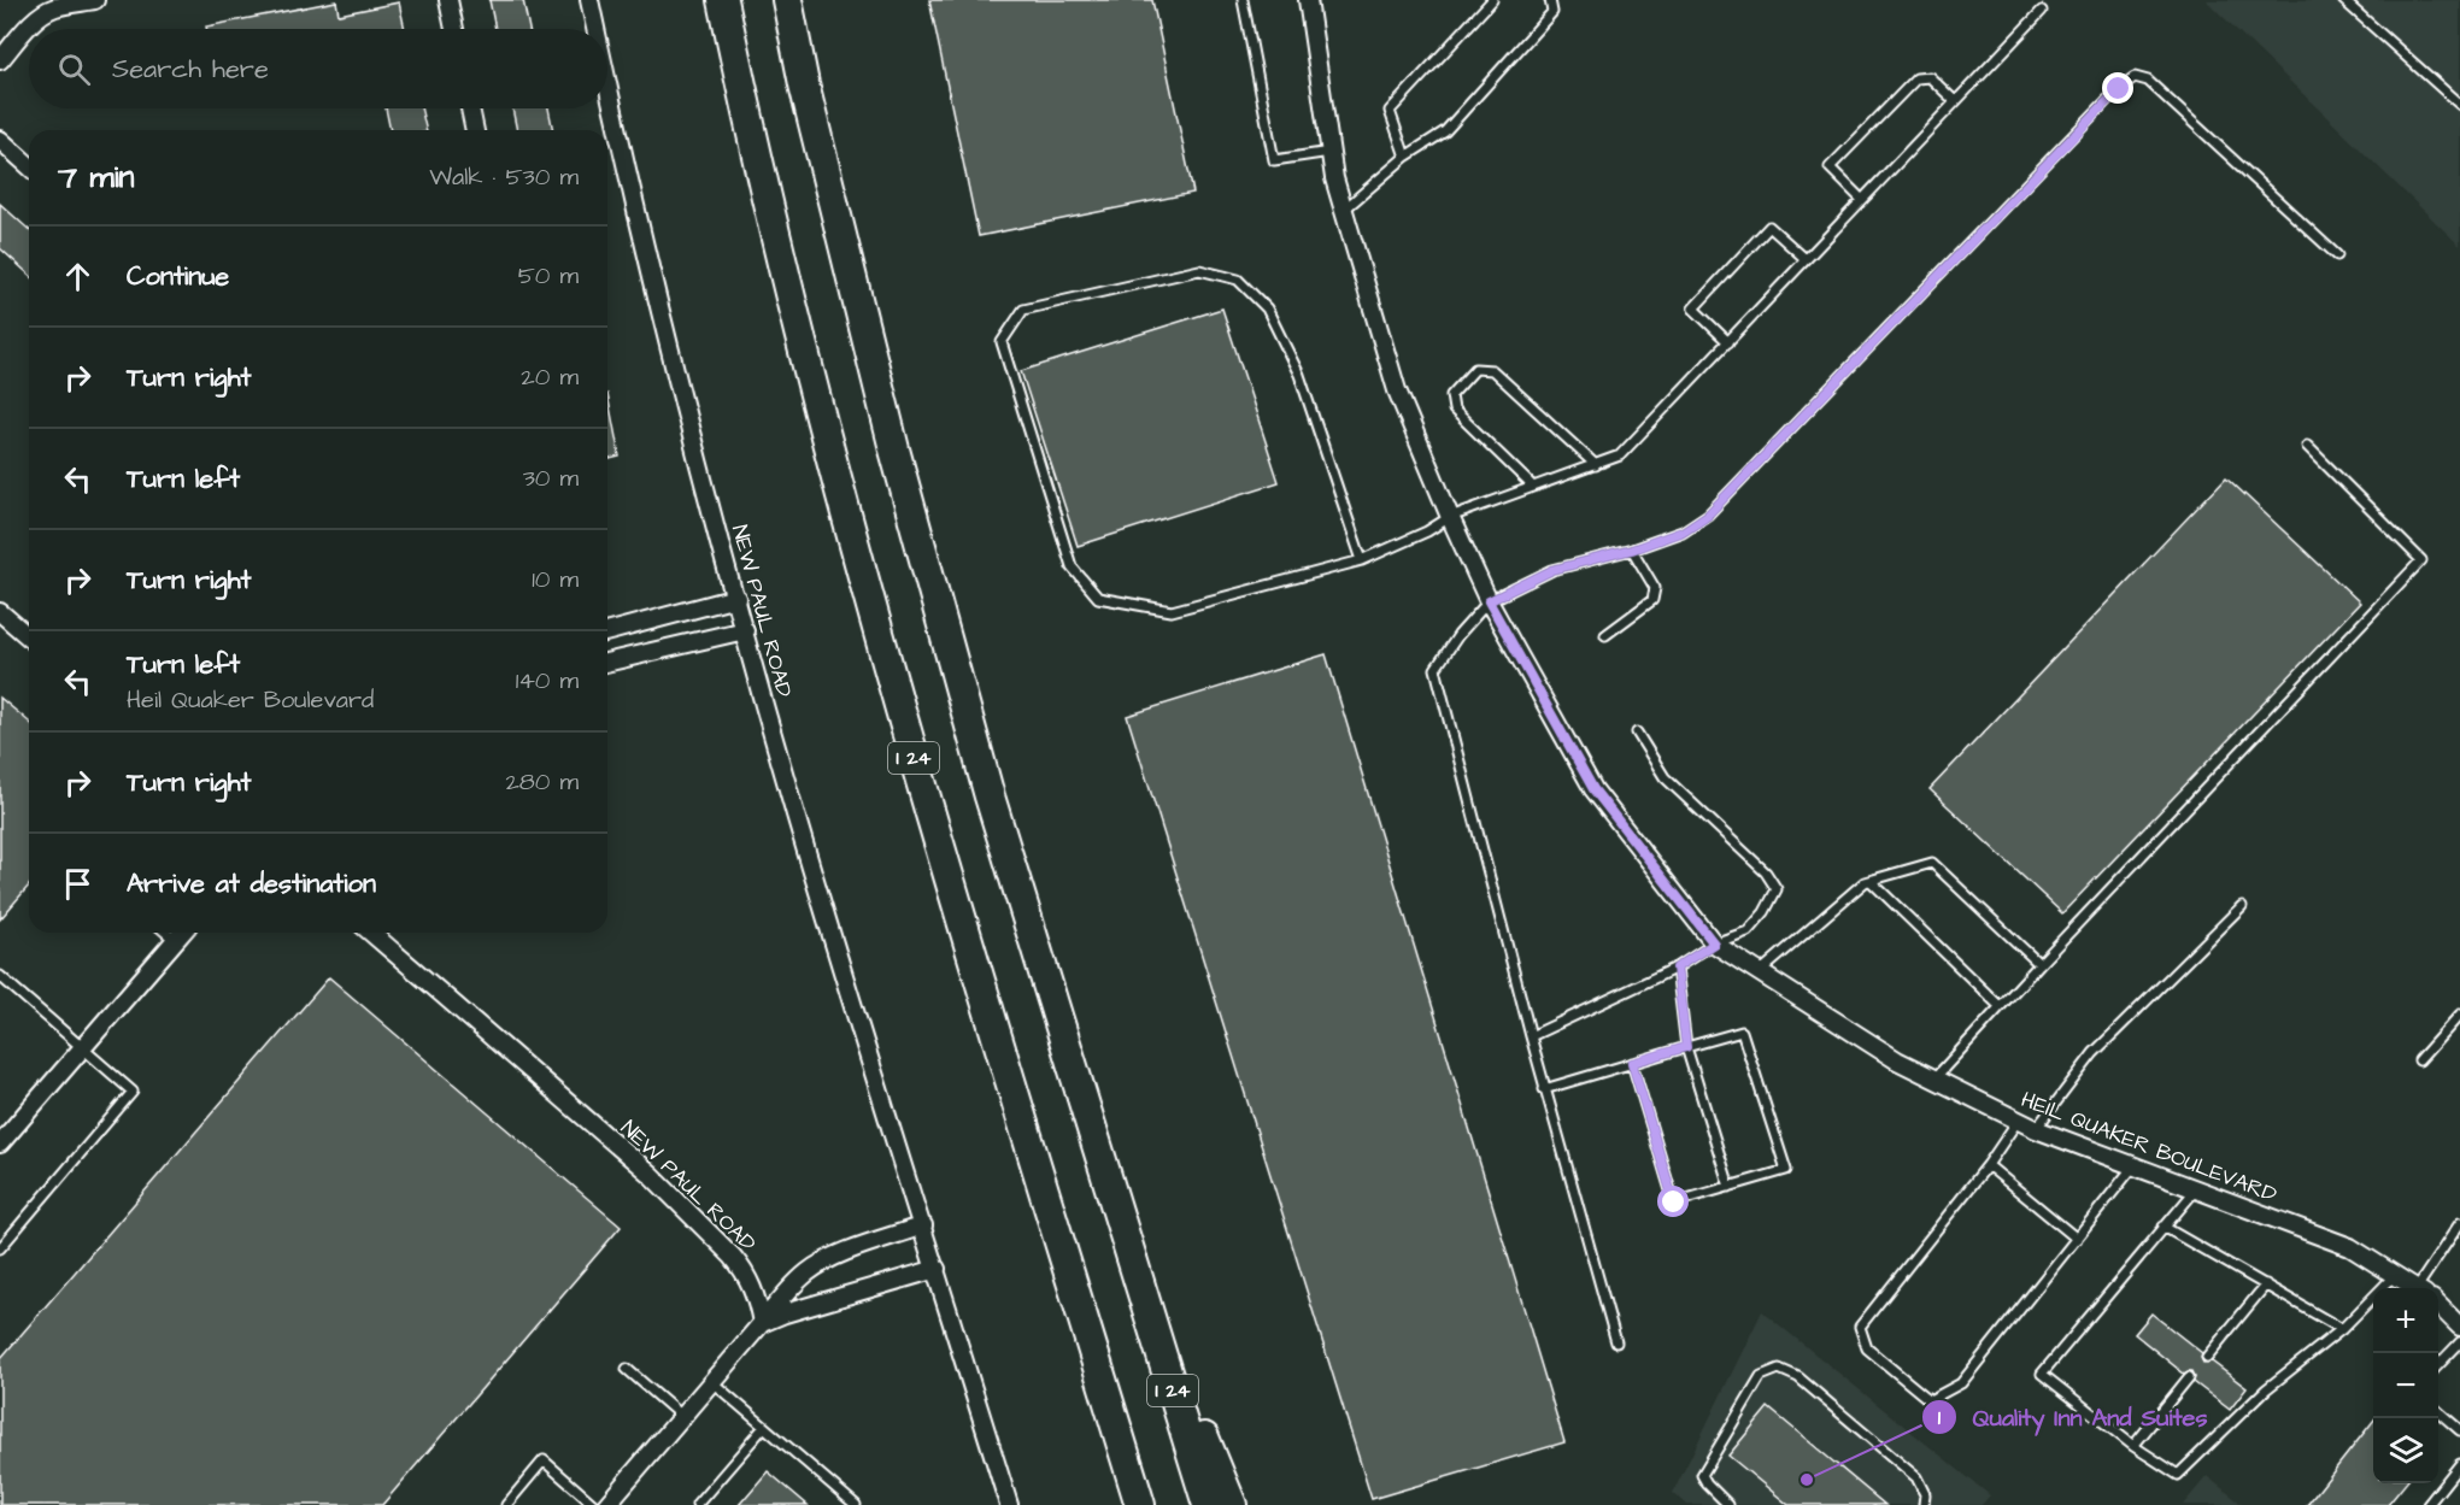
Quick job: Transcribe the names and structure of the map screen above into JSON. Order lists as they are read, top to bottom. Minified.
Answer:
{"streets":{"highway":["I 24"],"street":["NEW PAUL ROAD","HEIL QUAKER BOULEVARD"]},"places":["Quality Inn And Suites"],"page":{"search":"Search here","heading":["7 min","Walk · 530 m"],"list":[["Continue","50 m"],["Turn right","20 m"],["Turn left","30 m"],["Turn right","10 m"],["Turn left","Heil Quaker Boulevard","140 m"],["Turn right","280 m"],"Arrive at destination"],"map_buttons":["+","−"]}}
